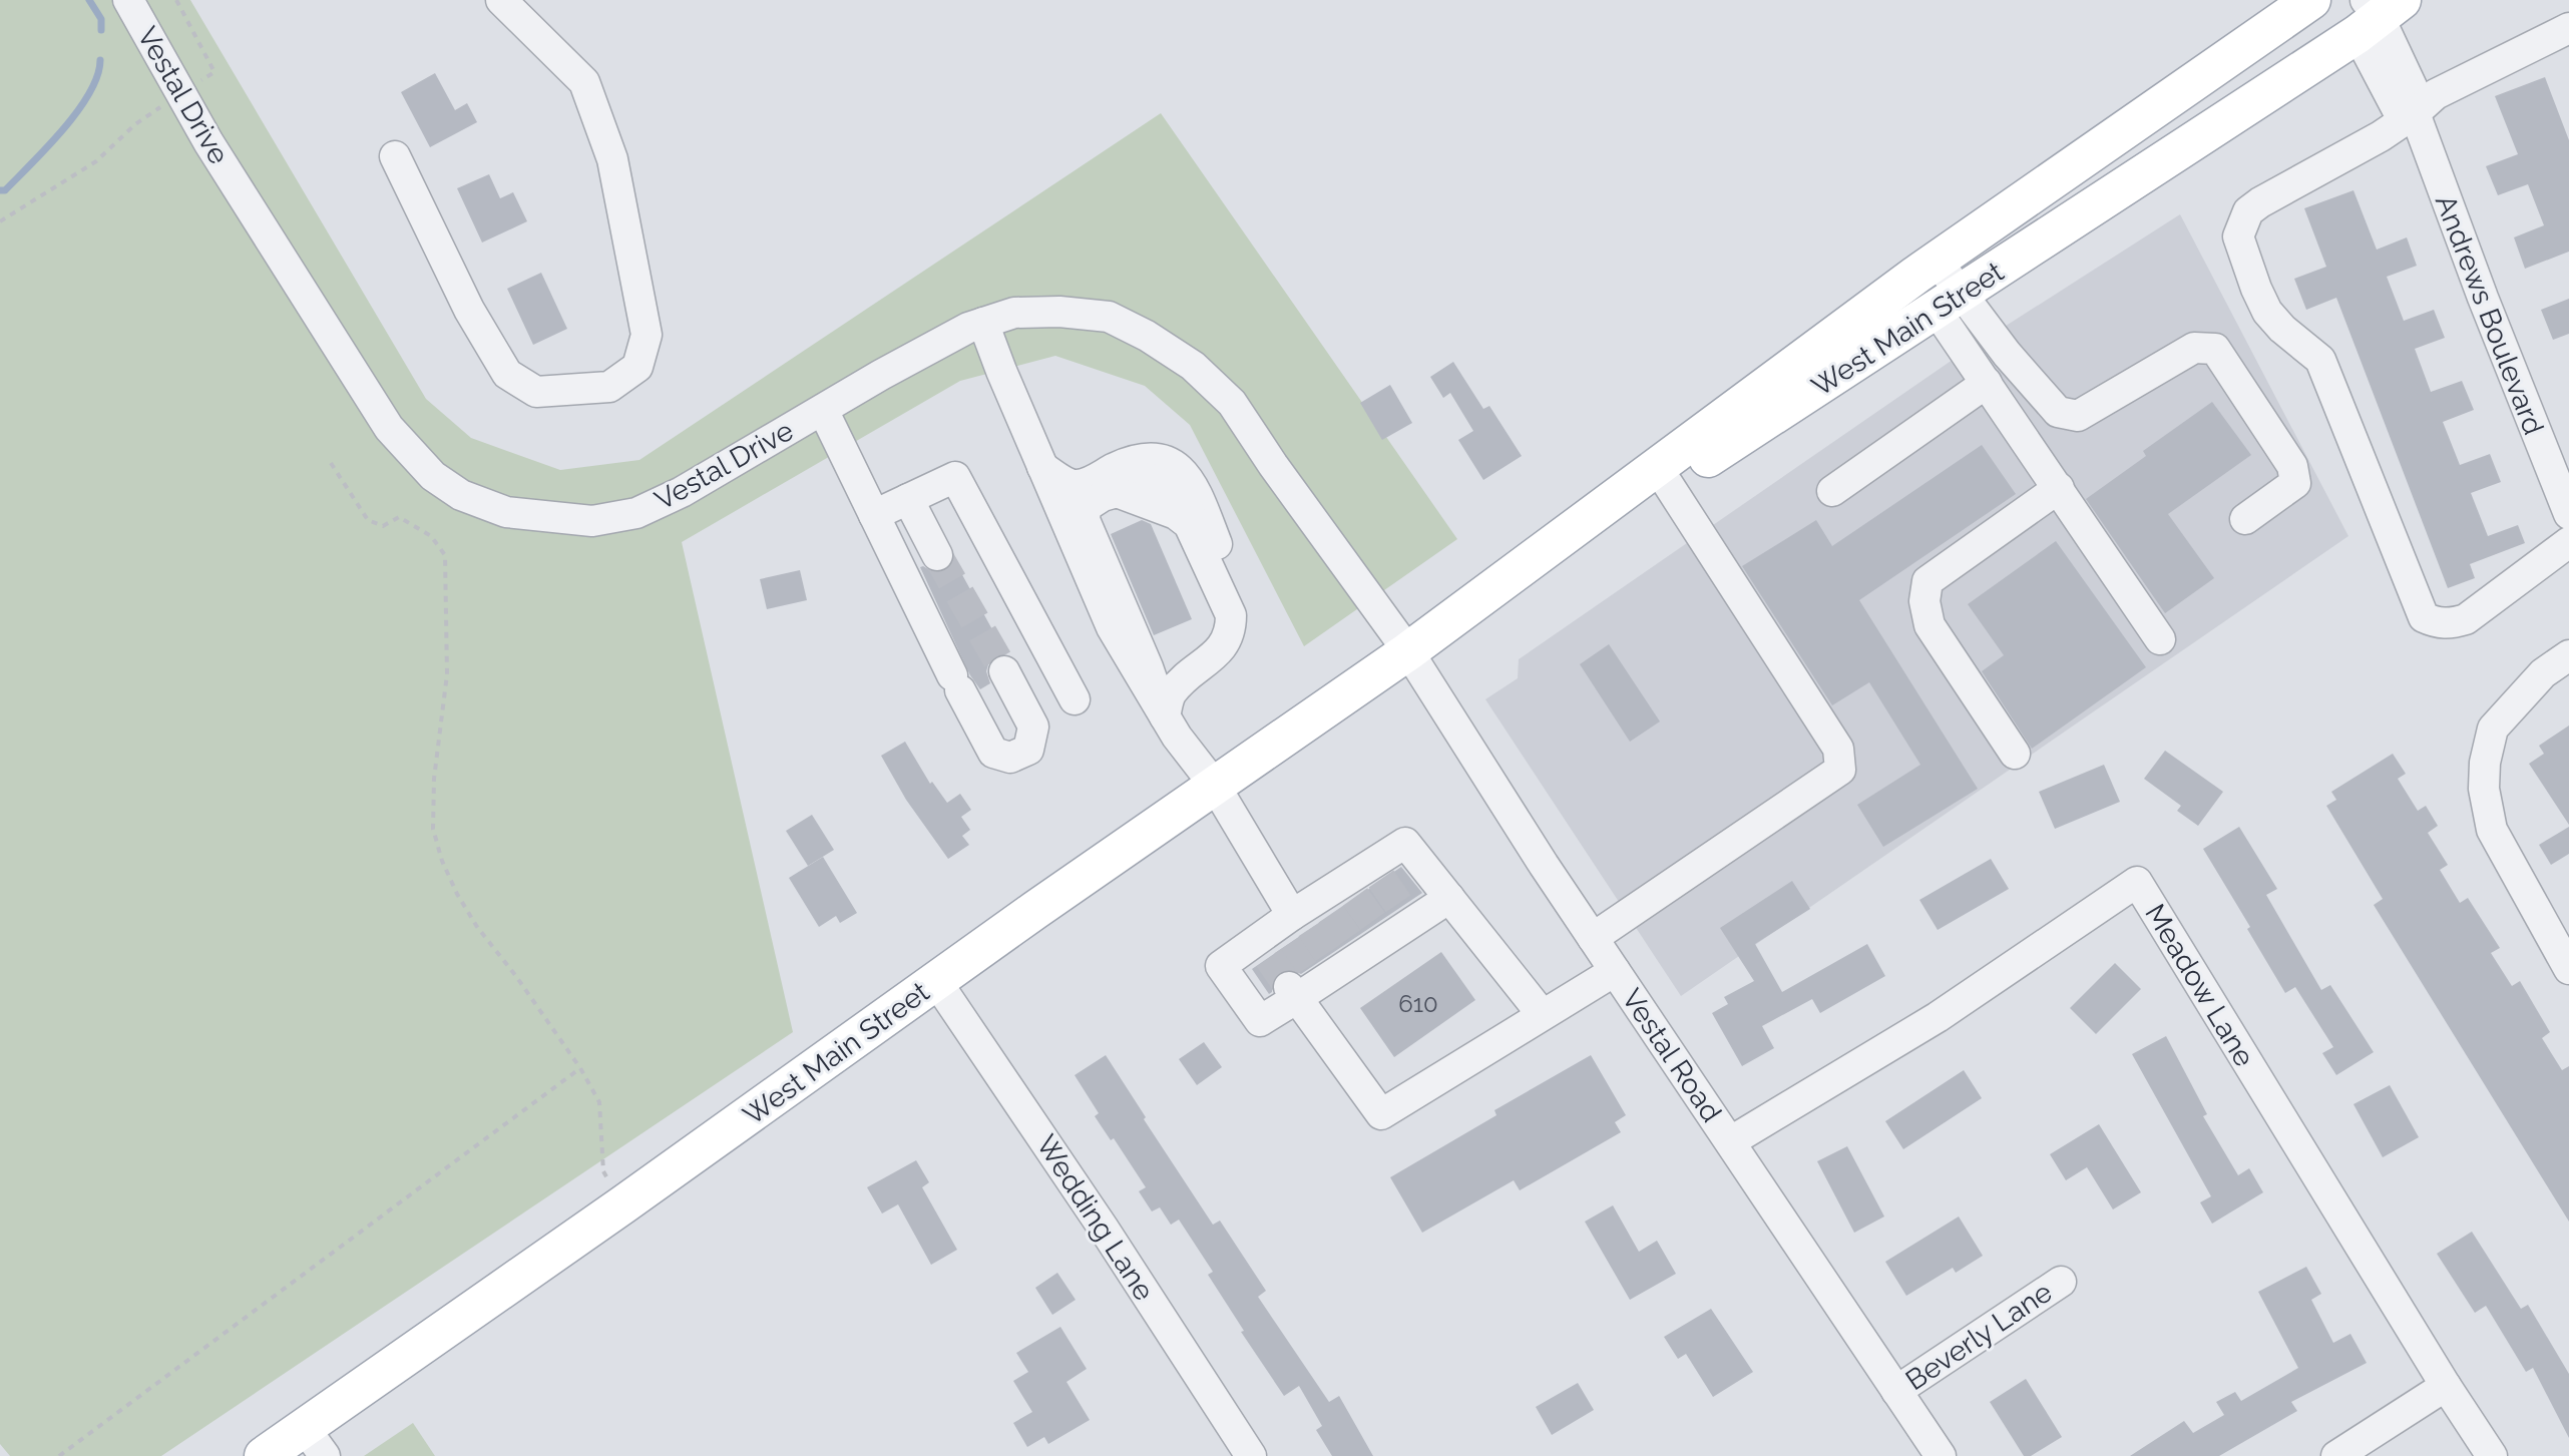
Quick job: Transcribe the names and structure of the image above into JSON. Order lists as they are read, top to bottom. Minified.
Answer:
{"streets":{"main road":["West Main Street"],"street":["Vestal Drive","Andrews Boulevard","Meadow Lane","Vestal Road","Wedding Lane","Beverly Lane"]},"crossings":[["Vestal Drive","West Main Street"],["Vestal Drive","Vestal Road"],["Andrews Boulevard","West Main Street"],["West Main Street","Vestal Road"],["West Main Street","Wedding Lane"],["Meadow Lane","Vestal Road"],["Vestal Road","Beverly Lane"]],"house_numbers":["610"]}
